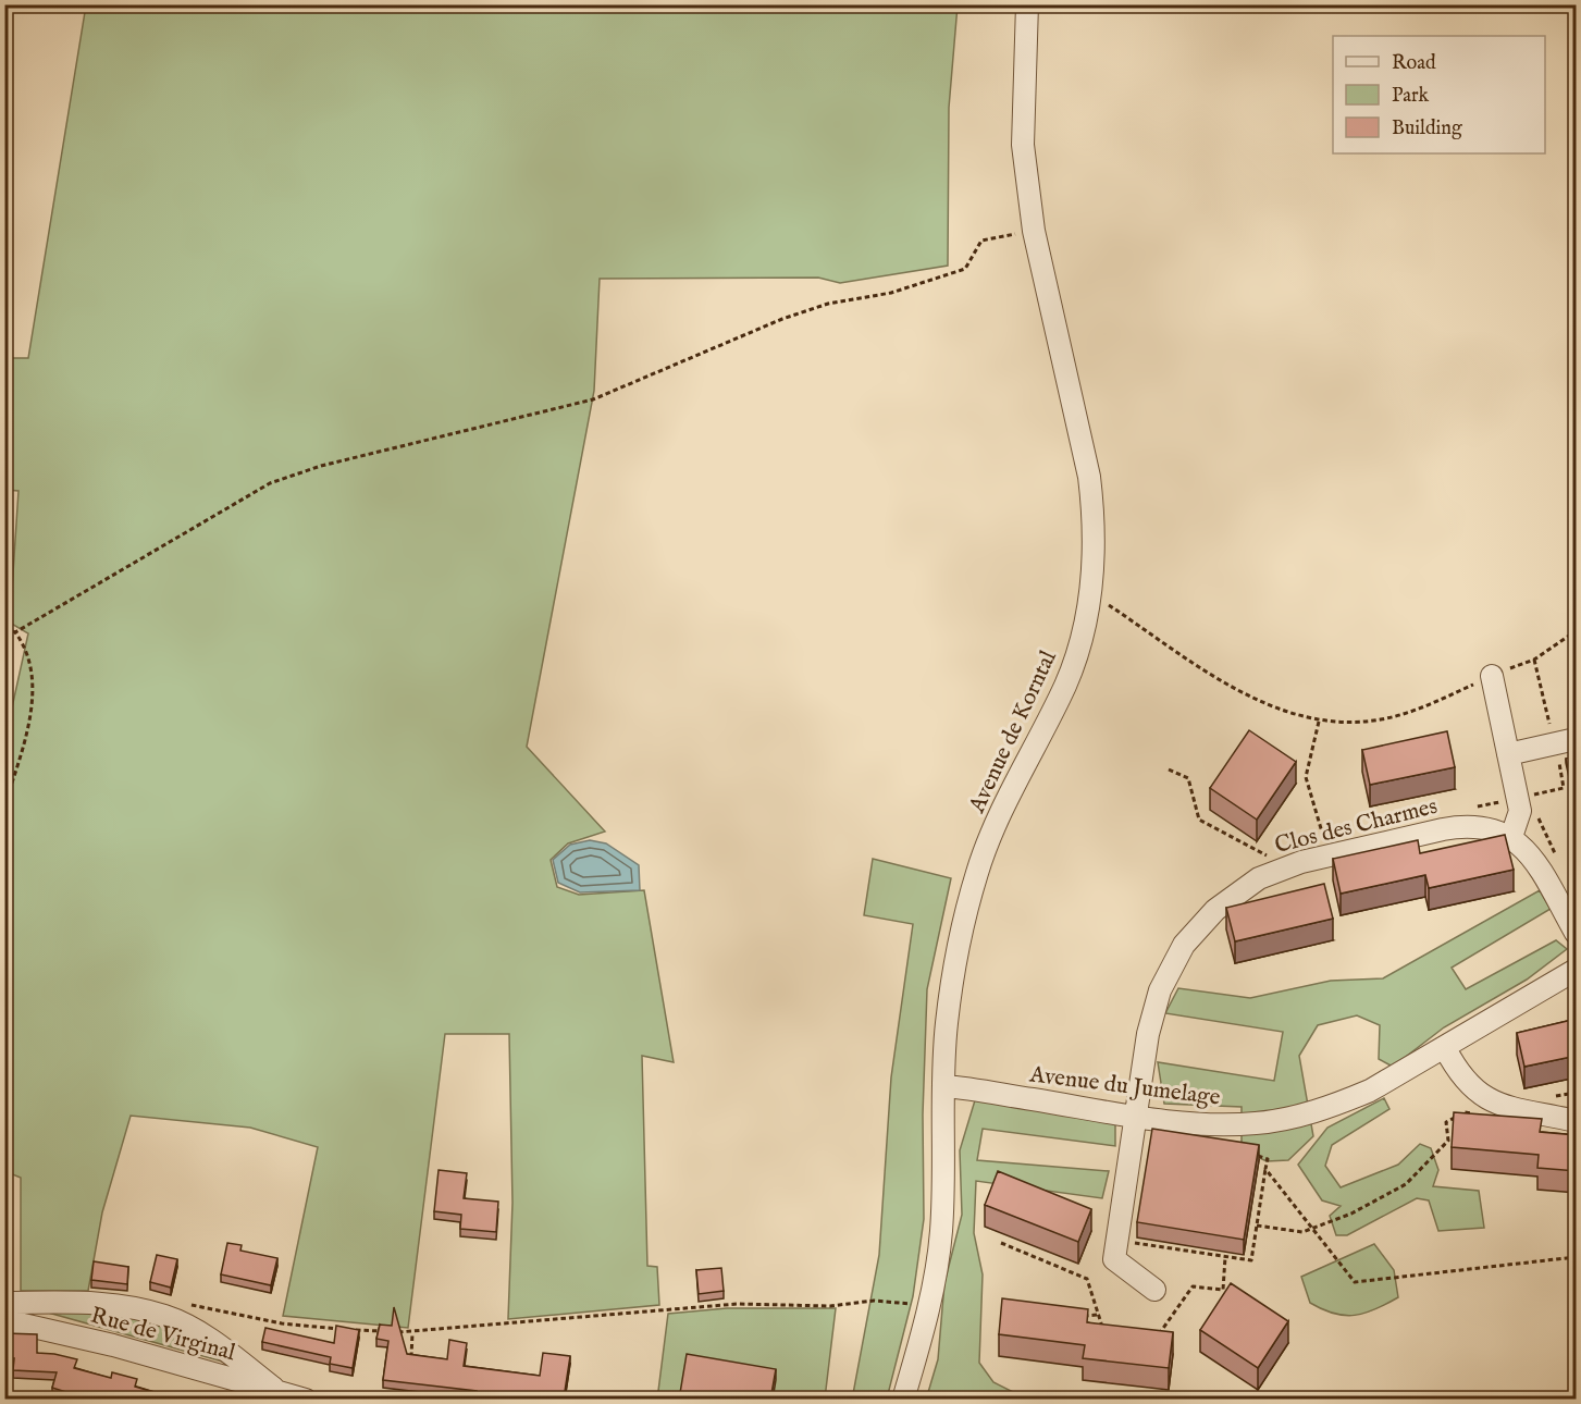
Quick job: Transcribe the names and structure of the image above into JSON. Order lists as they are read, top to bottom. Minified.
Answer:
{"streets":{"street":["Avenue de Korntal","Clos des Charmes","Avenue du Jumelage","Rue de Virginal"]},"crossings":[["Avenue de Korntal","Avenue du Jumelage"],["Clos des Charmes","Avenue du Jumelage"]],"legend":["Road","Park","Building"]}
